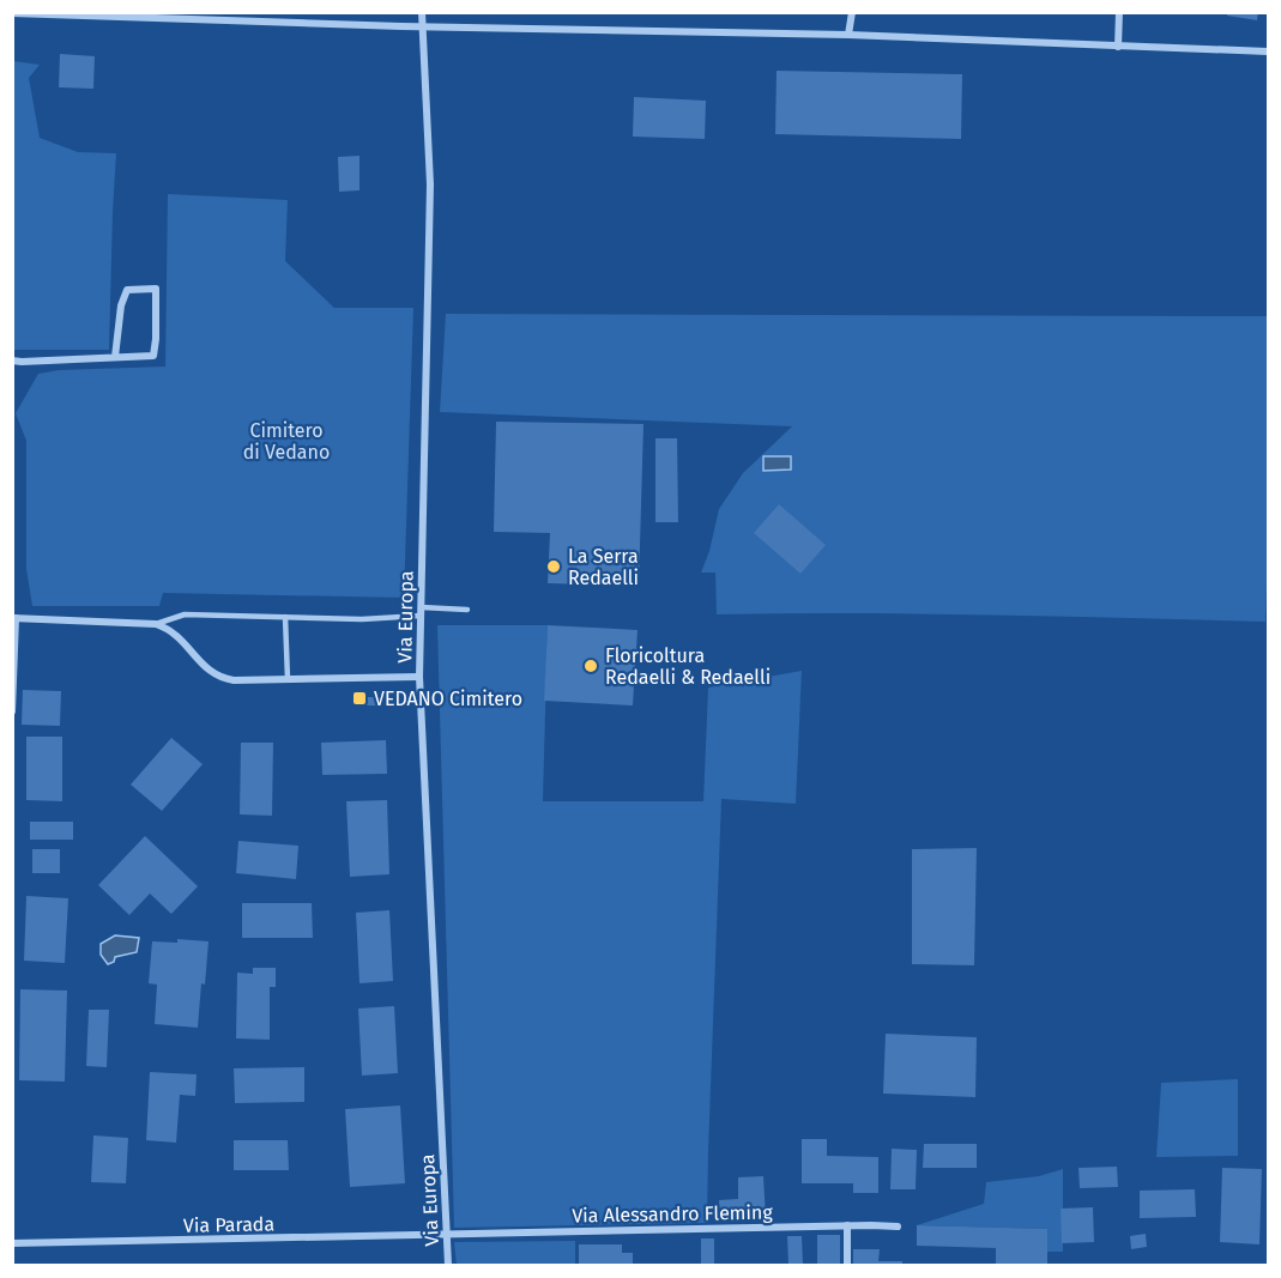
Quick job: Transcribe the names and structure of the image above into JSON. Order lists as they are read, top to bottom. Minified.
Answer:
{"streets":{"street":["Via Europa","Via Alessandro Fleming","Via Parada"]},"crossings":[["Via Europa","Via Alessandro Fleming"],["Via Europa","Via Parada"],["Via Alessandro Fleming","Via Parada"]],"parks":["Cimitero di Vedano"],"places":{"other":["La Serra Redaelli","Floricoltura Redaelli & Redaelli"],"transit":["VEDANO Cimitero"]}}
